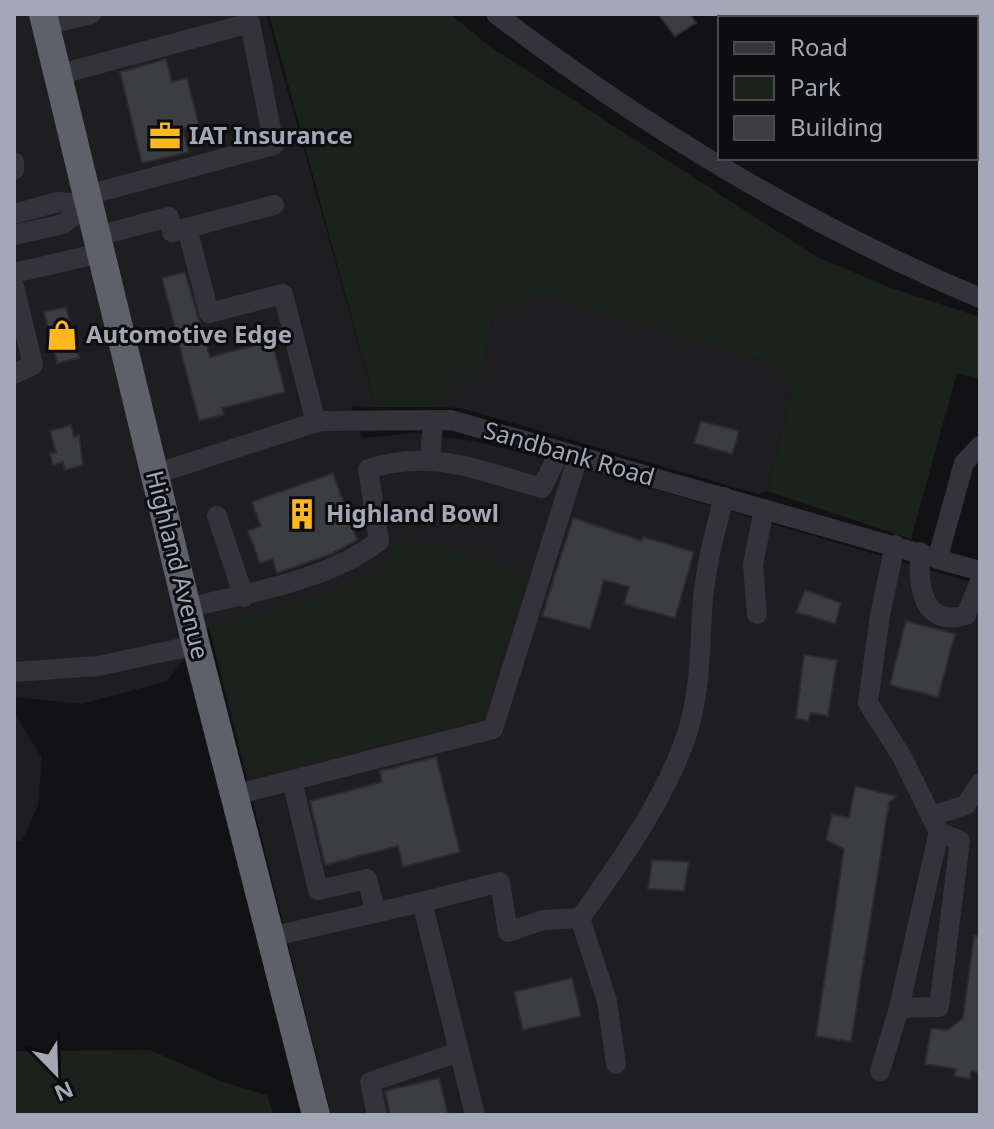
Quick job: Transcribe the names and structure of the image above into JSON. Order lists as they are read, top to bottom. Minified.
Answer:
{"streets":{"highway":["Highland Avenue"],"street":["Sandbank Road"]},"crossings":[["Sandbank Road","Highland Avenue"]],"places":{"office":["IAT Insurance"],"shop":["Automotive Edge"],"building":["Highland Bowl"]},"legend":["Road","Park","Building"],"north":"bottom right"}
